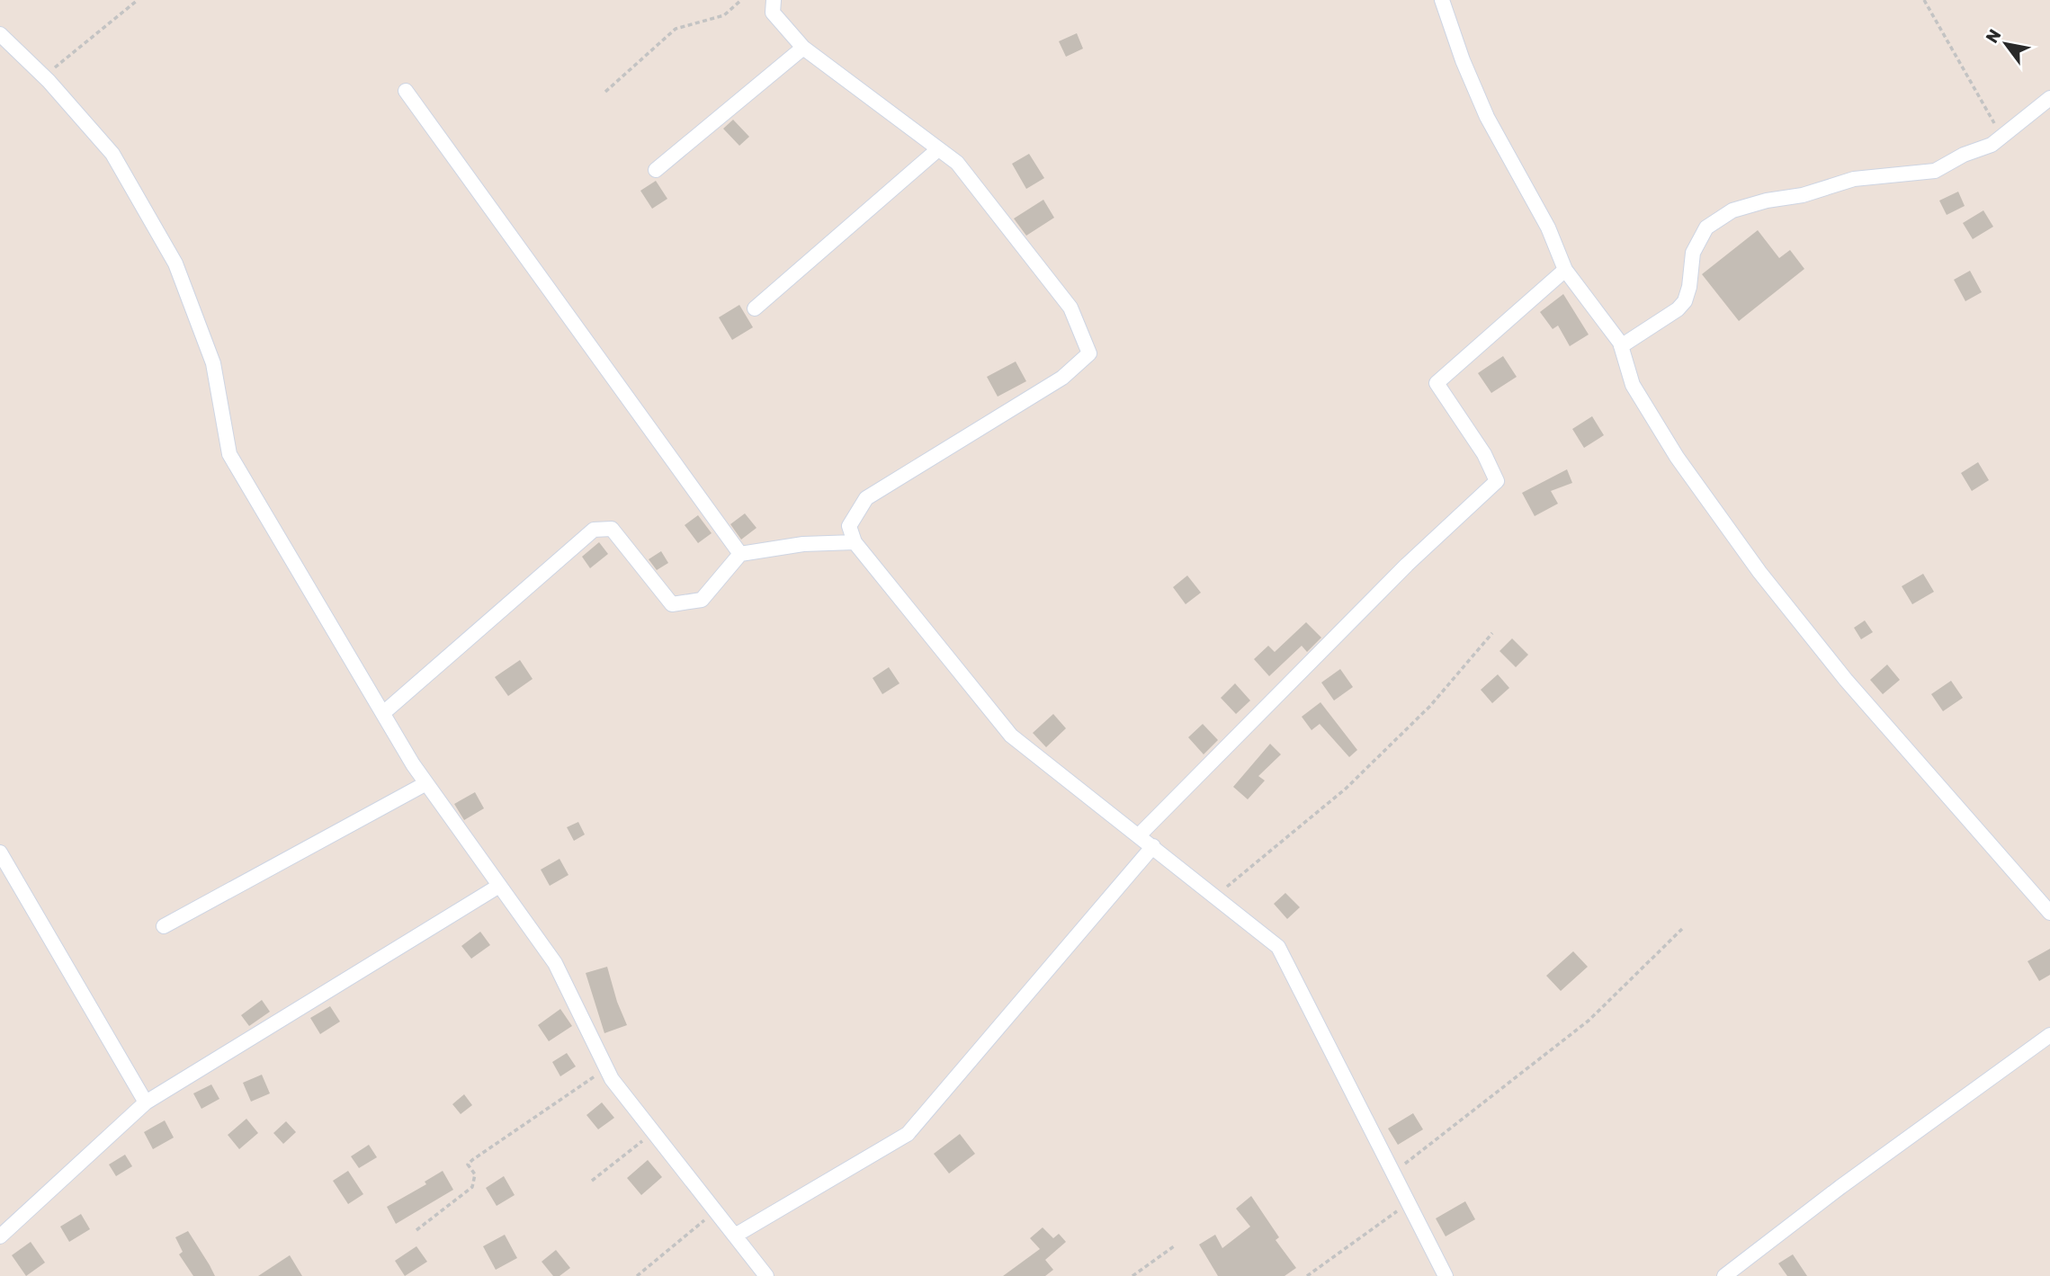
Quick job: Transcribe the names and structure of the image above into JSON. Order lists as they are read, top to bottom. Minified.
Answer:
{"north":"top left"}
